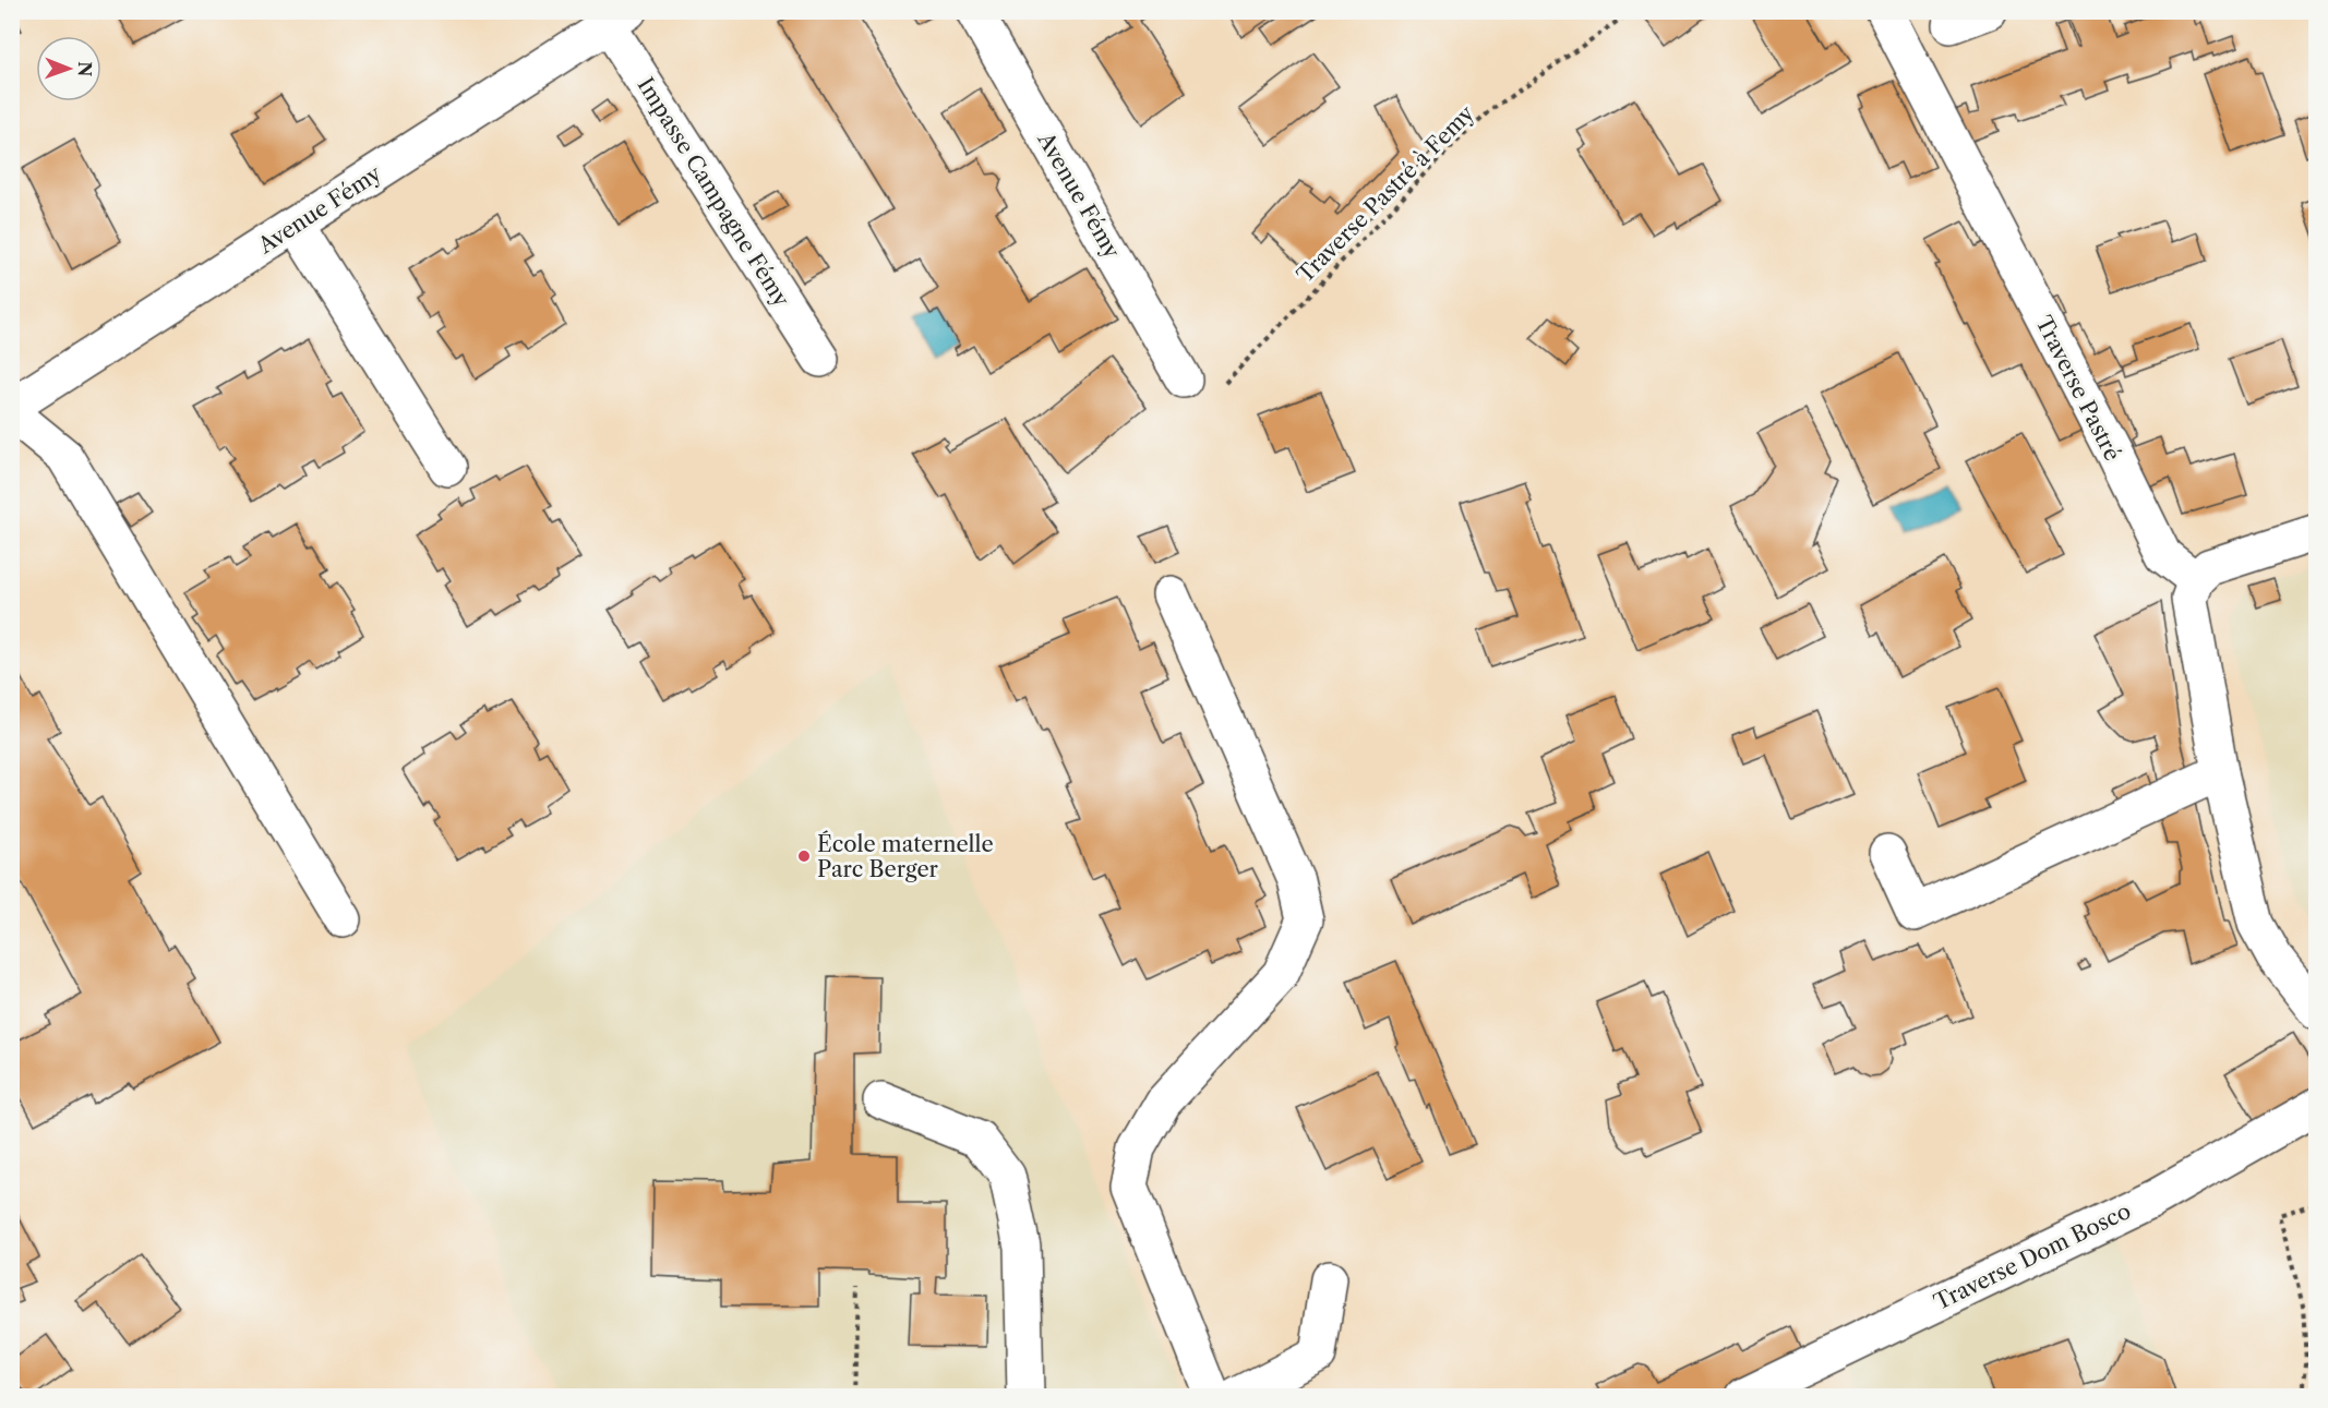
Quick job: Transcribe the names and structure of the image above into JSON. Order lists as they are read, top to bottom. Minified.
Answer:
{"streets":{"street":["Impasse Campagne Fémy","Avenue Fémy","Traverse Pastré","Traverse Dom Bosco"],"path":["Traverse Pastré à Femy"]},"crossings":[["Impasse Campagne Fémy","Avenue Fémy"],["Traverse Pastré à Femy","Avenue Fémy"]],"places":["École maternelle Parc Berger"],"north":"right"}
